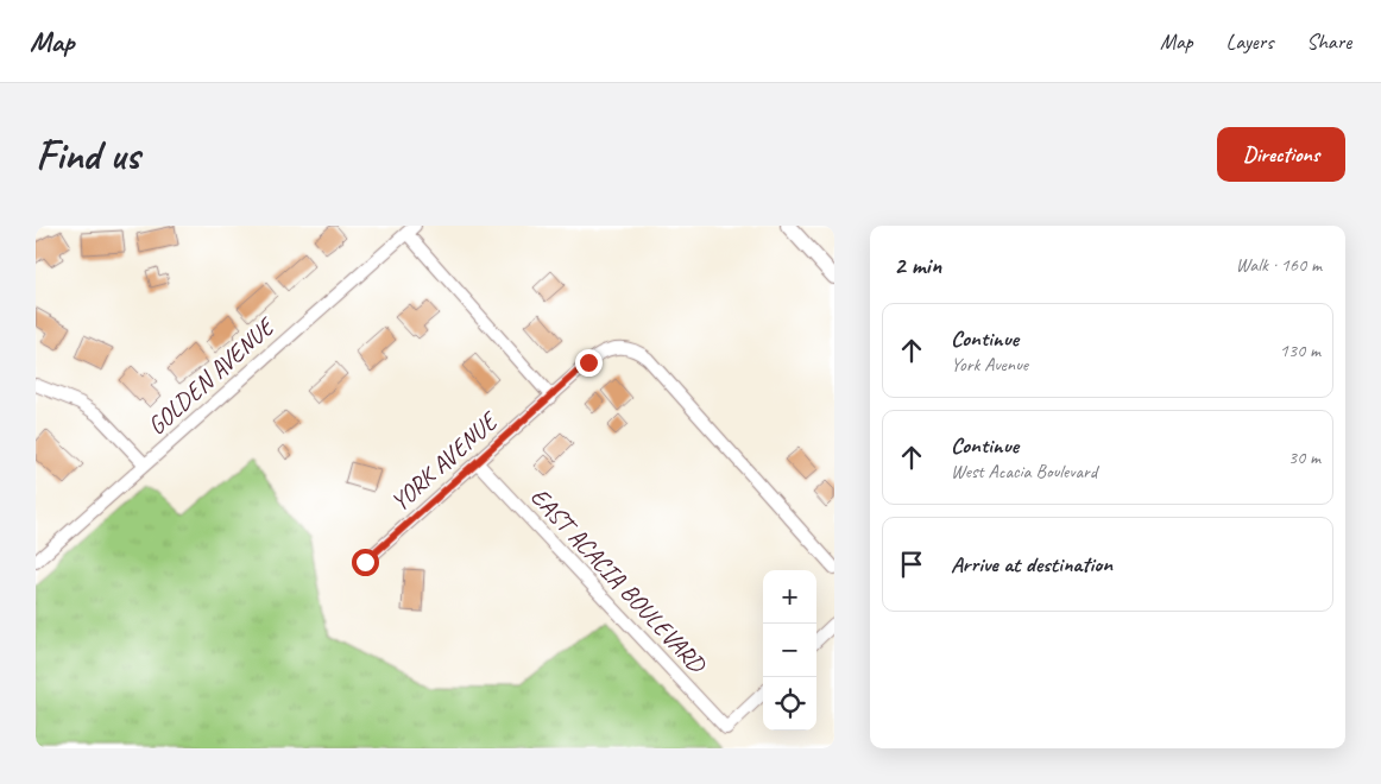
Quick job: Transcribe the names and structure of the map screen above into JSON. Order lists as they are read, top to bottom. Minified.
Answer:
{"streets":{"street":["GOLDEN AVENUE","YORK AVENUE","EAST ACACIA BOULEVARD"]},"crossings":[["YORK AVENUE","EAST ACACIA BOULEVARD"]],"page":{"header":"Map","nav":["Map","Layers","Share"],"buttons":"Directions","title":"Find us","heading":["2 min","Walk · 160 m"],"list":[["Continue","York Avenue","130 m"],["Continue","West Acacia Boulevard","30 m"],"Arrive at destination"],"map_buttons":["+","−"]}}
